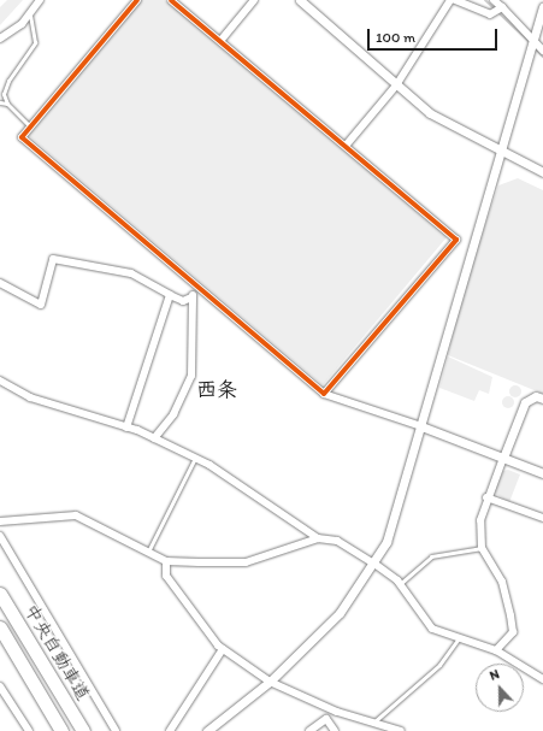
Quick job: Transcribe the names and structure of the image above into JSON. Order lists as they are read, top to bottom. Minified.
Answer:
{"streets":{"highway":["中央自動車道"]},"districts":["西条"],"scale_bar":"100 m","north":"top"}
